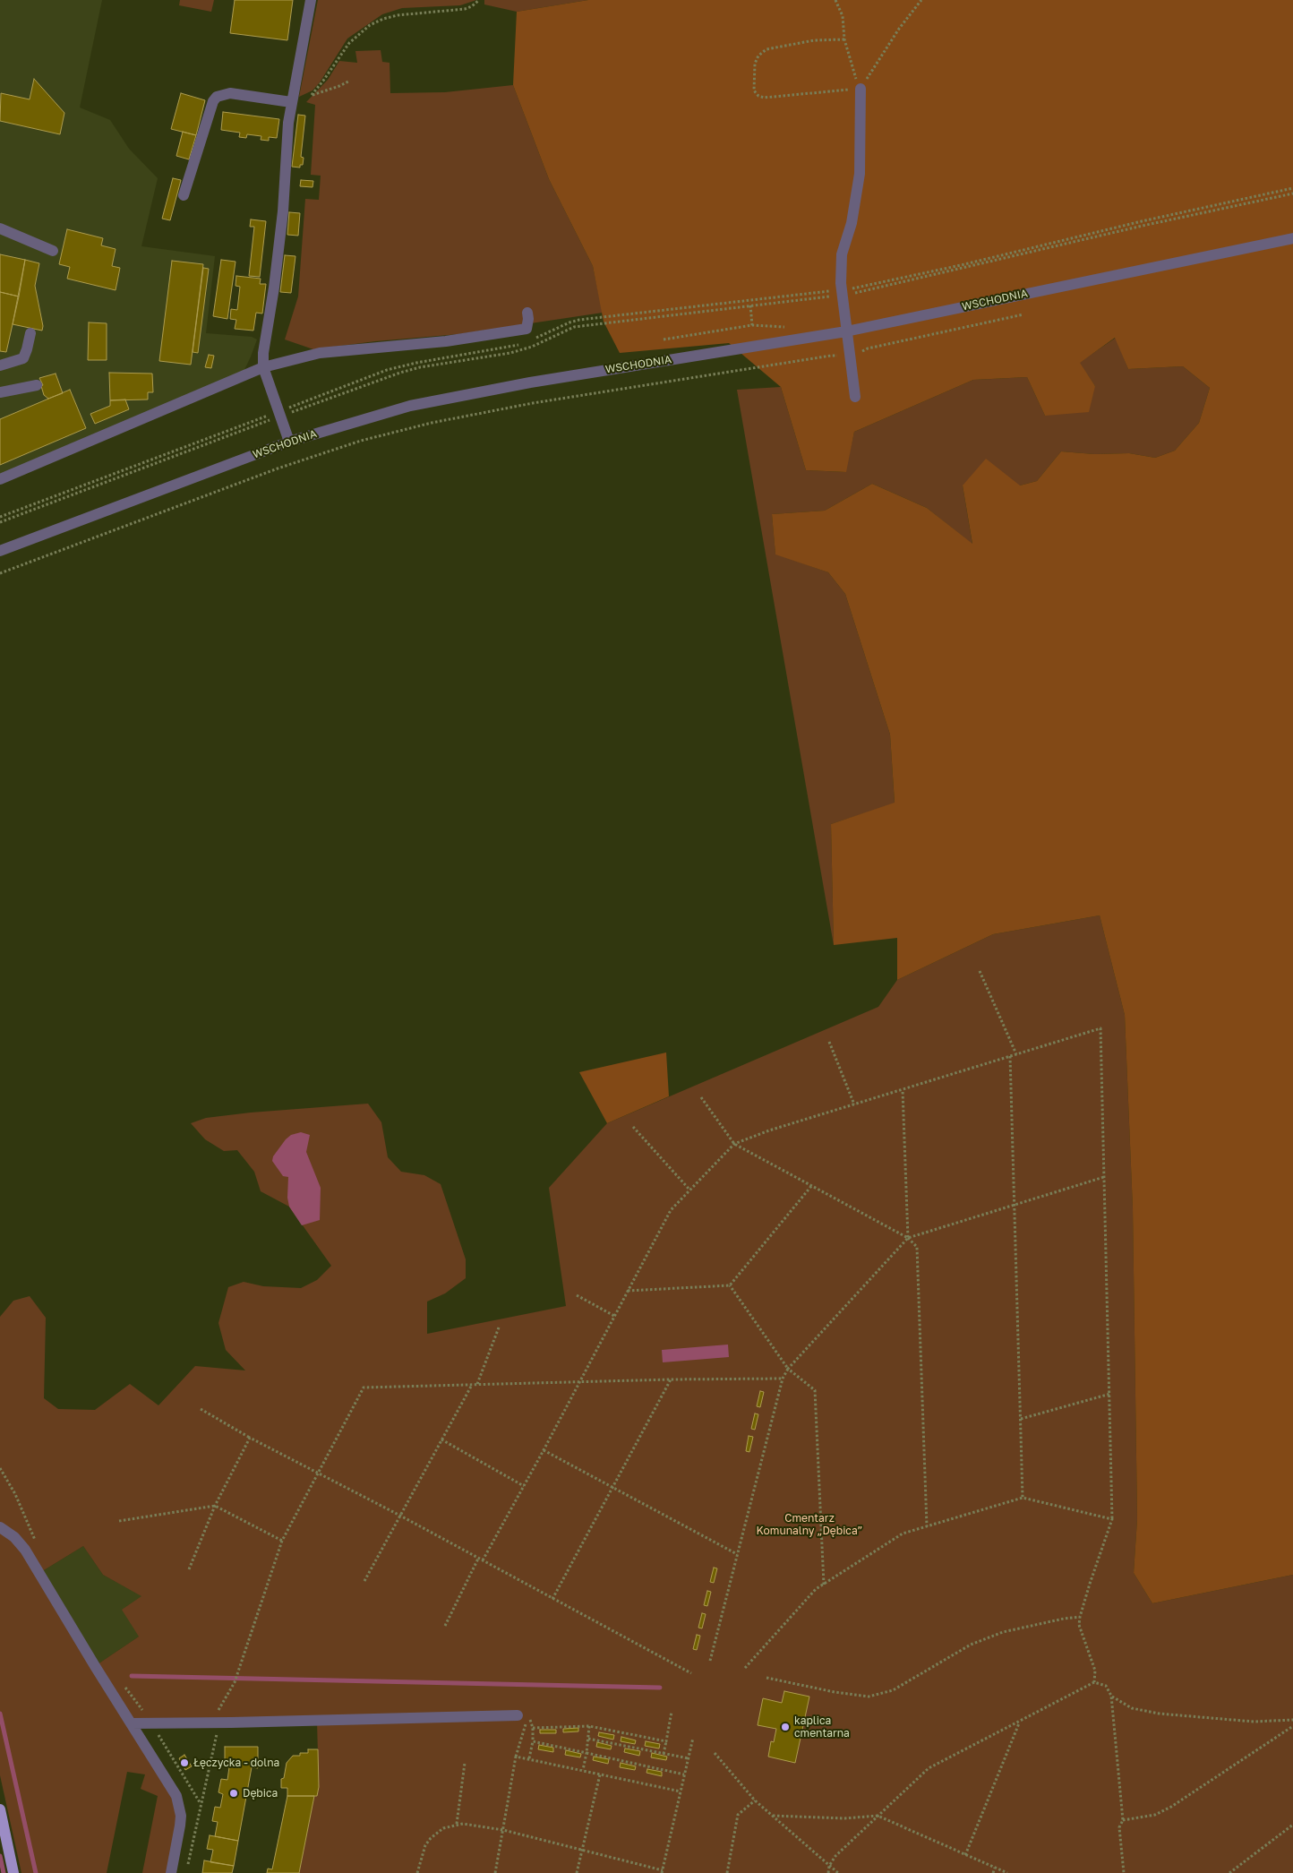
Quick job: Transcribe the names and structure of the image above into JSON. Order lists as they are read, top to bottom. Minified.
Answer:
{"streets":{"street":["WSCHODNIA"]},"parks":["Cmentarz Komunalny „Dębica”"],"places":["kaplica cmentarna","Łęczycka - dolna","Dębica"]}
